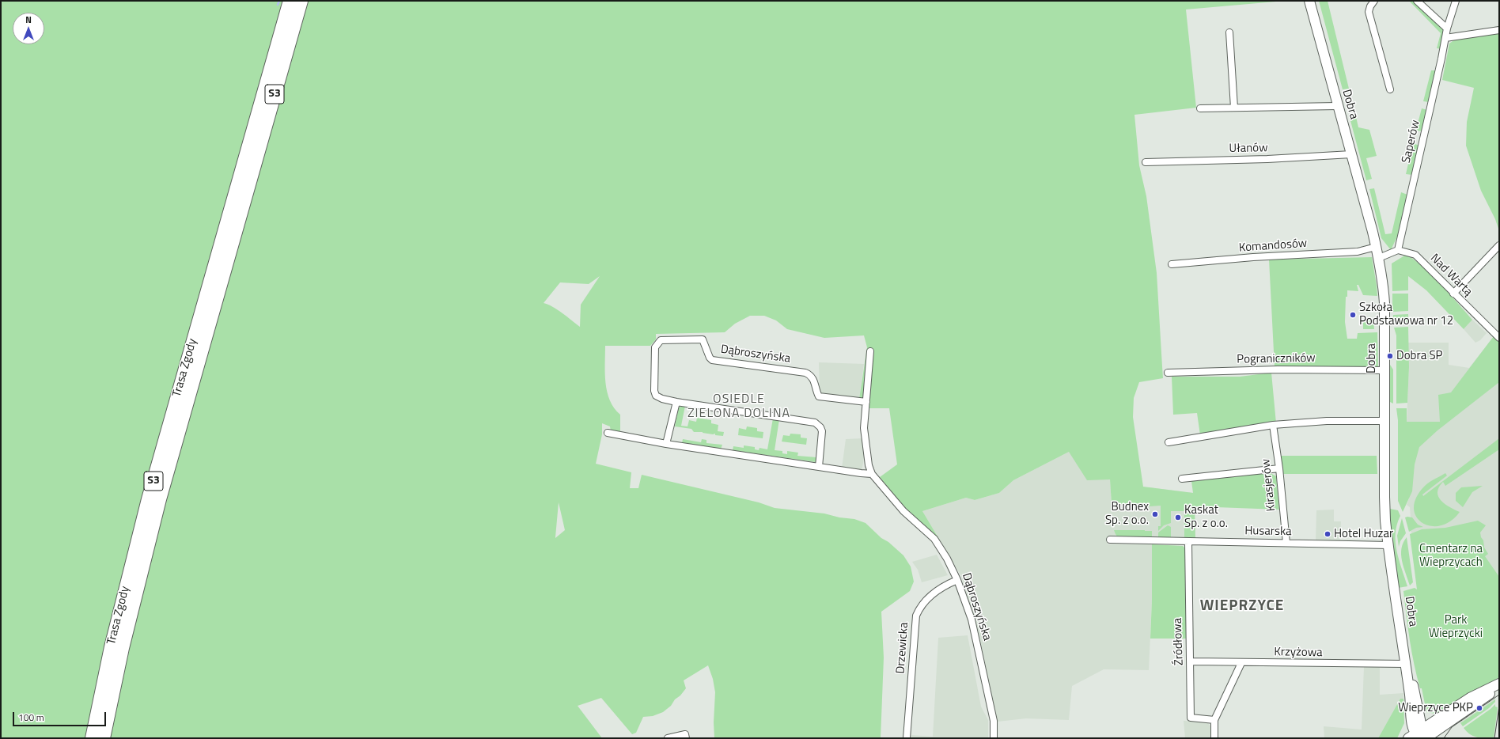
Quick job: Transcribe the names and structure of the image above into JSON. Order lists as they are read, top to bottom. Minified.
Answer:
{"streets":{"highway":["S3","Trasa Zgody"],"street":["Dobra","Saperów","Ułanów","Komandosów","Nad Wartą","Dąbroszyńska","Pograniczników","Kirasjerów","Husarska","Źródłowa","Drzewicka","Krzyżowa"]},"crossings":[["Dobra","Ułanów"],["Dobra","Komandosów"],["Dobra","Pograniczników"],["Dobra","Husarska"],["Dobra","Krzyżowa"],["Saperów","Nad Wartą"],["Dąbroszyńska","Drzewicka"],["Kirasjerów","Husarska"],["Husarska","Źródłowa"],["Źródłowa","Krzyżowa"]],"districts":["OSIEDLE ZIELONA DOLINA","WIEPRZYCE"],"parks":["Cmentarz na Wieprzycach","Park Wieprzycki"],"places":["Szkoła Podstawowa nr 12","Dobra SP","Budnex Sp. z o.o.","Kaskat Sp. z o.o.","Hotel Huzar","Wieprzyce PKP"],"scale_bar":"100 m","north":"top"}
